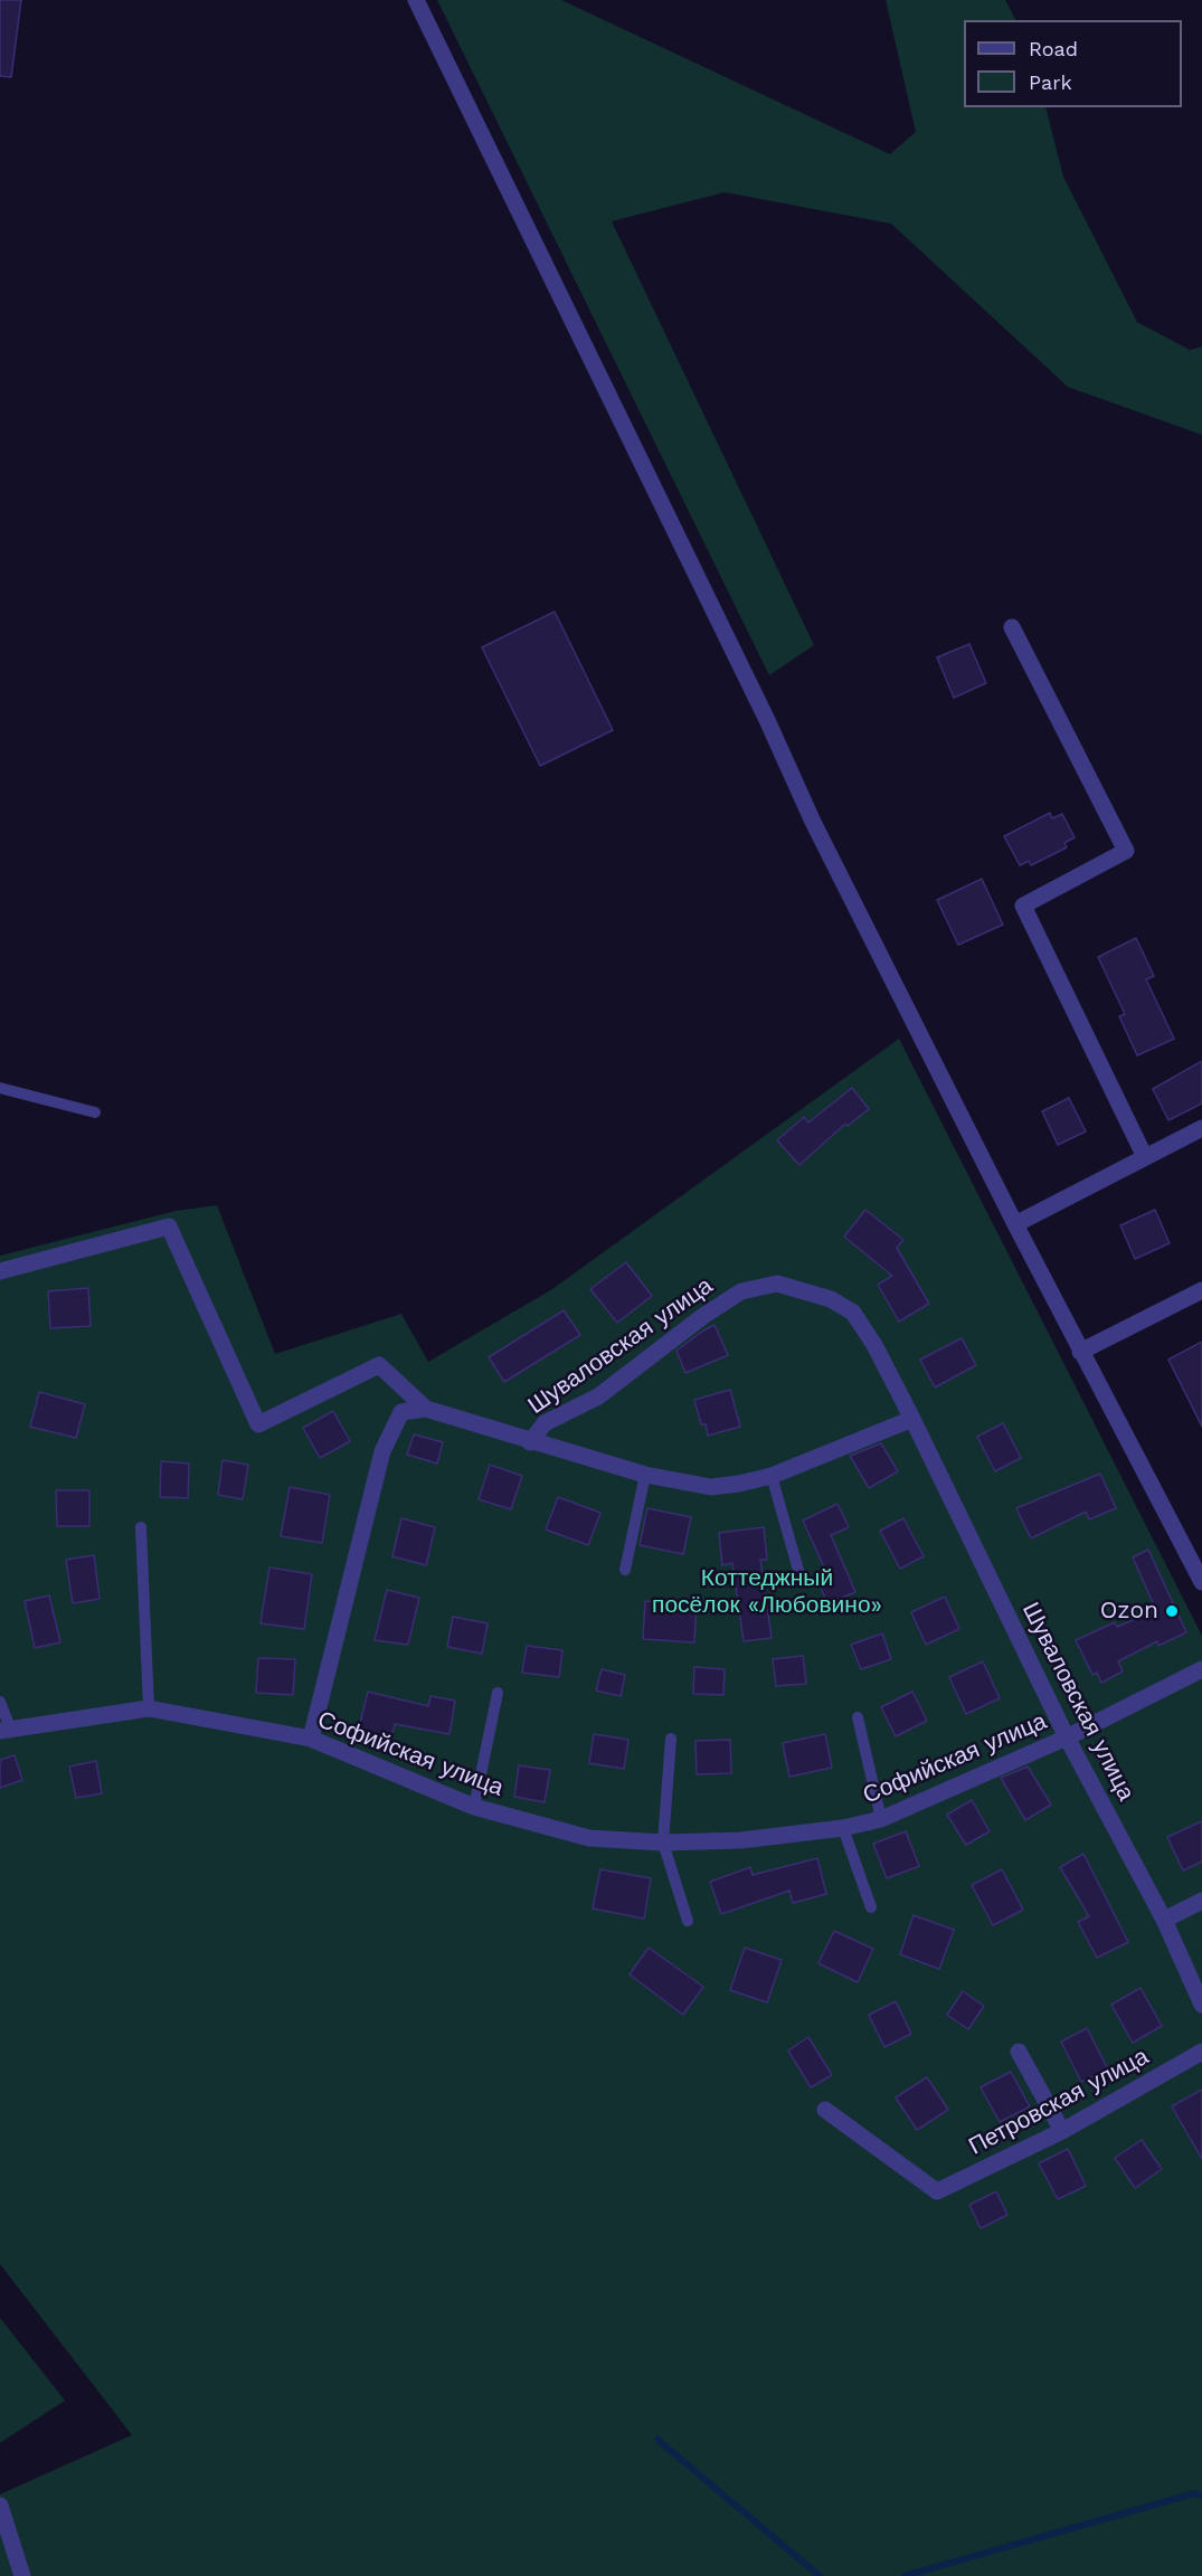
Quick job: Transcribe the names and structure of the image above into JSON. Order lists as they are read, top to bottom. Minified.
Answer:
{"streets":{"street":["Шуваловская улица","Софийская улица","Петровская улица"]},"crossings":[["Шуваловская улица","Софийская улица"]],"parks":["Коттеджный посёлок «Любовино»"],"places":["Ozon"],"legend":["Road","Park"]}
